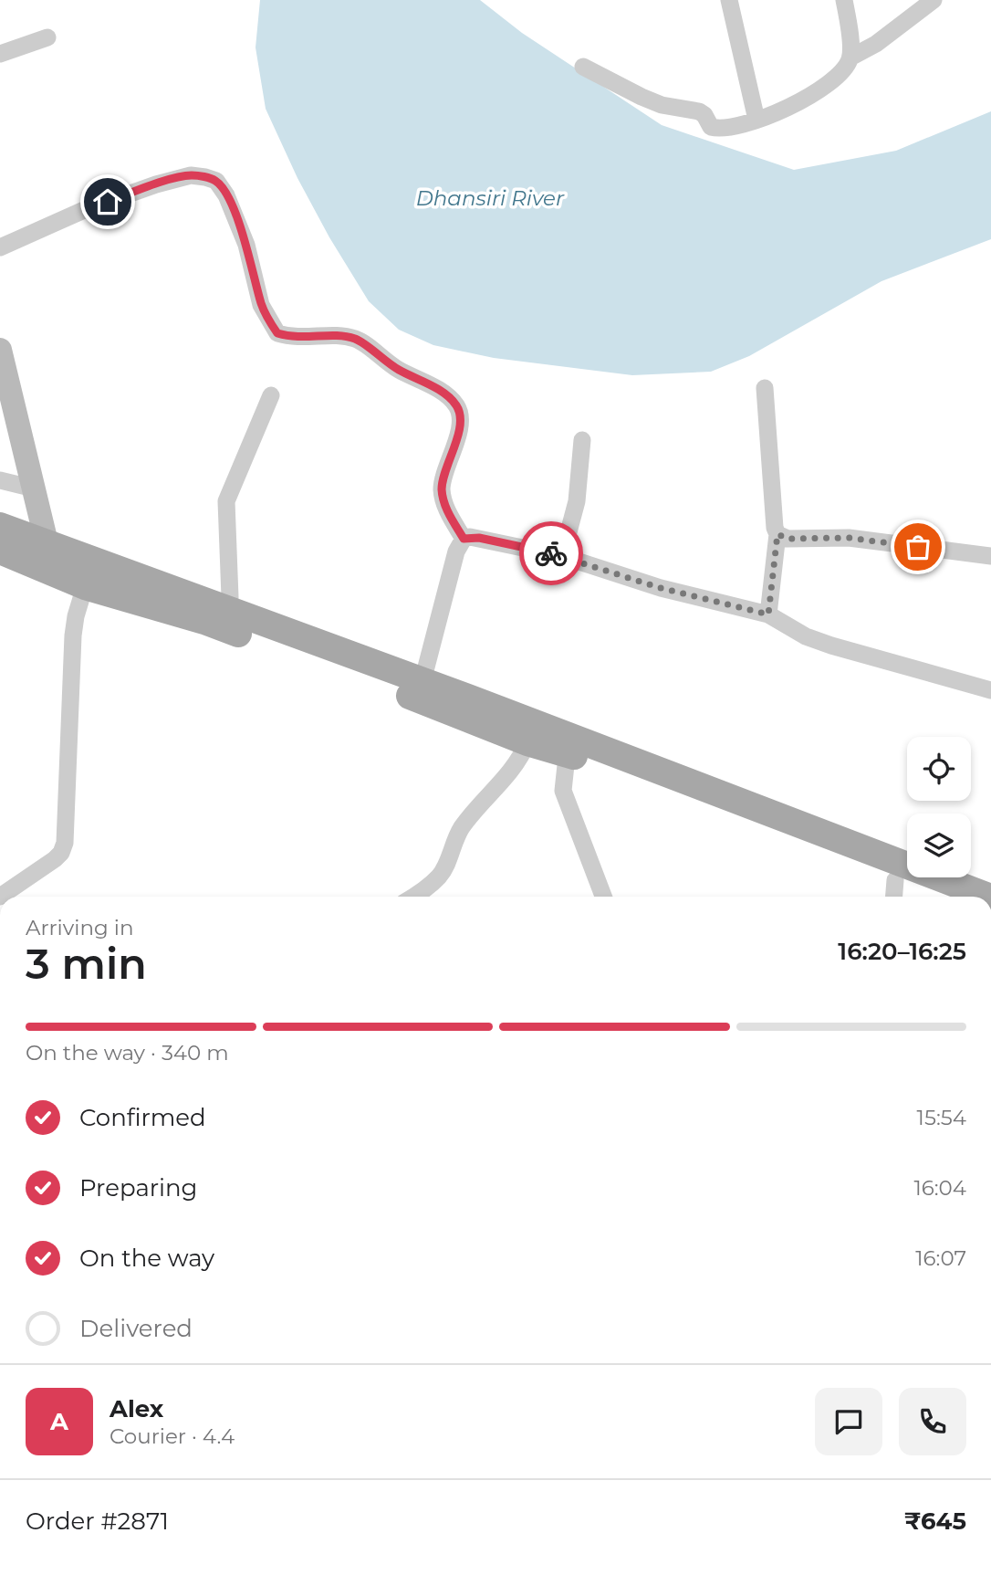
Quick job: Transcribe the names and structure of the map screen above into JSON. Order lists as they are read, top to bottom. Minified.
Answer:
{"water":["Dhansiri River"],"page":{"heading":["3 min","Arriving in","16:20–16:25"],"panel":["Alex","Courier · 4.4","Order #2871","₹645"],"bar":"On the way · 340 m","list":[["Confirmed","15:54"],["Preparing","16:04"],["On the way","16:07"],"Delivered"],"round":"A"}}
